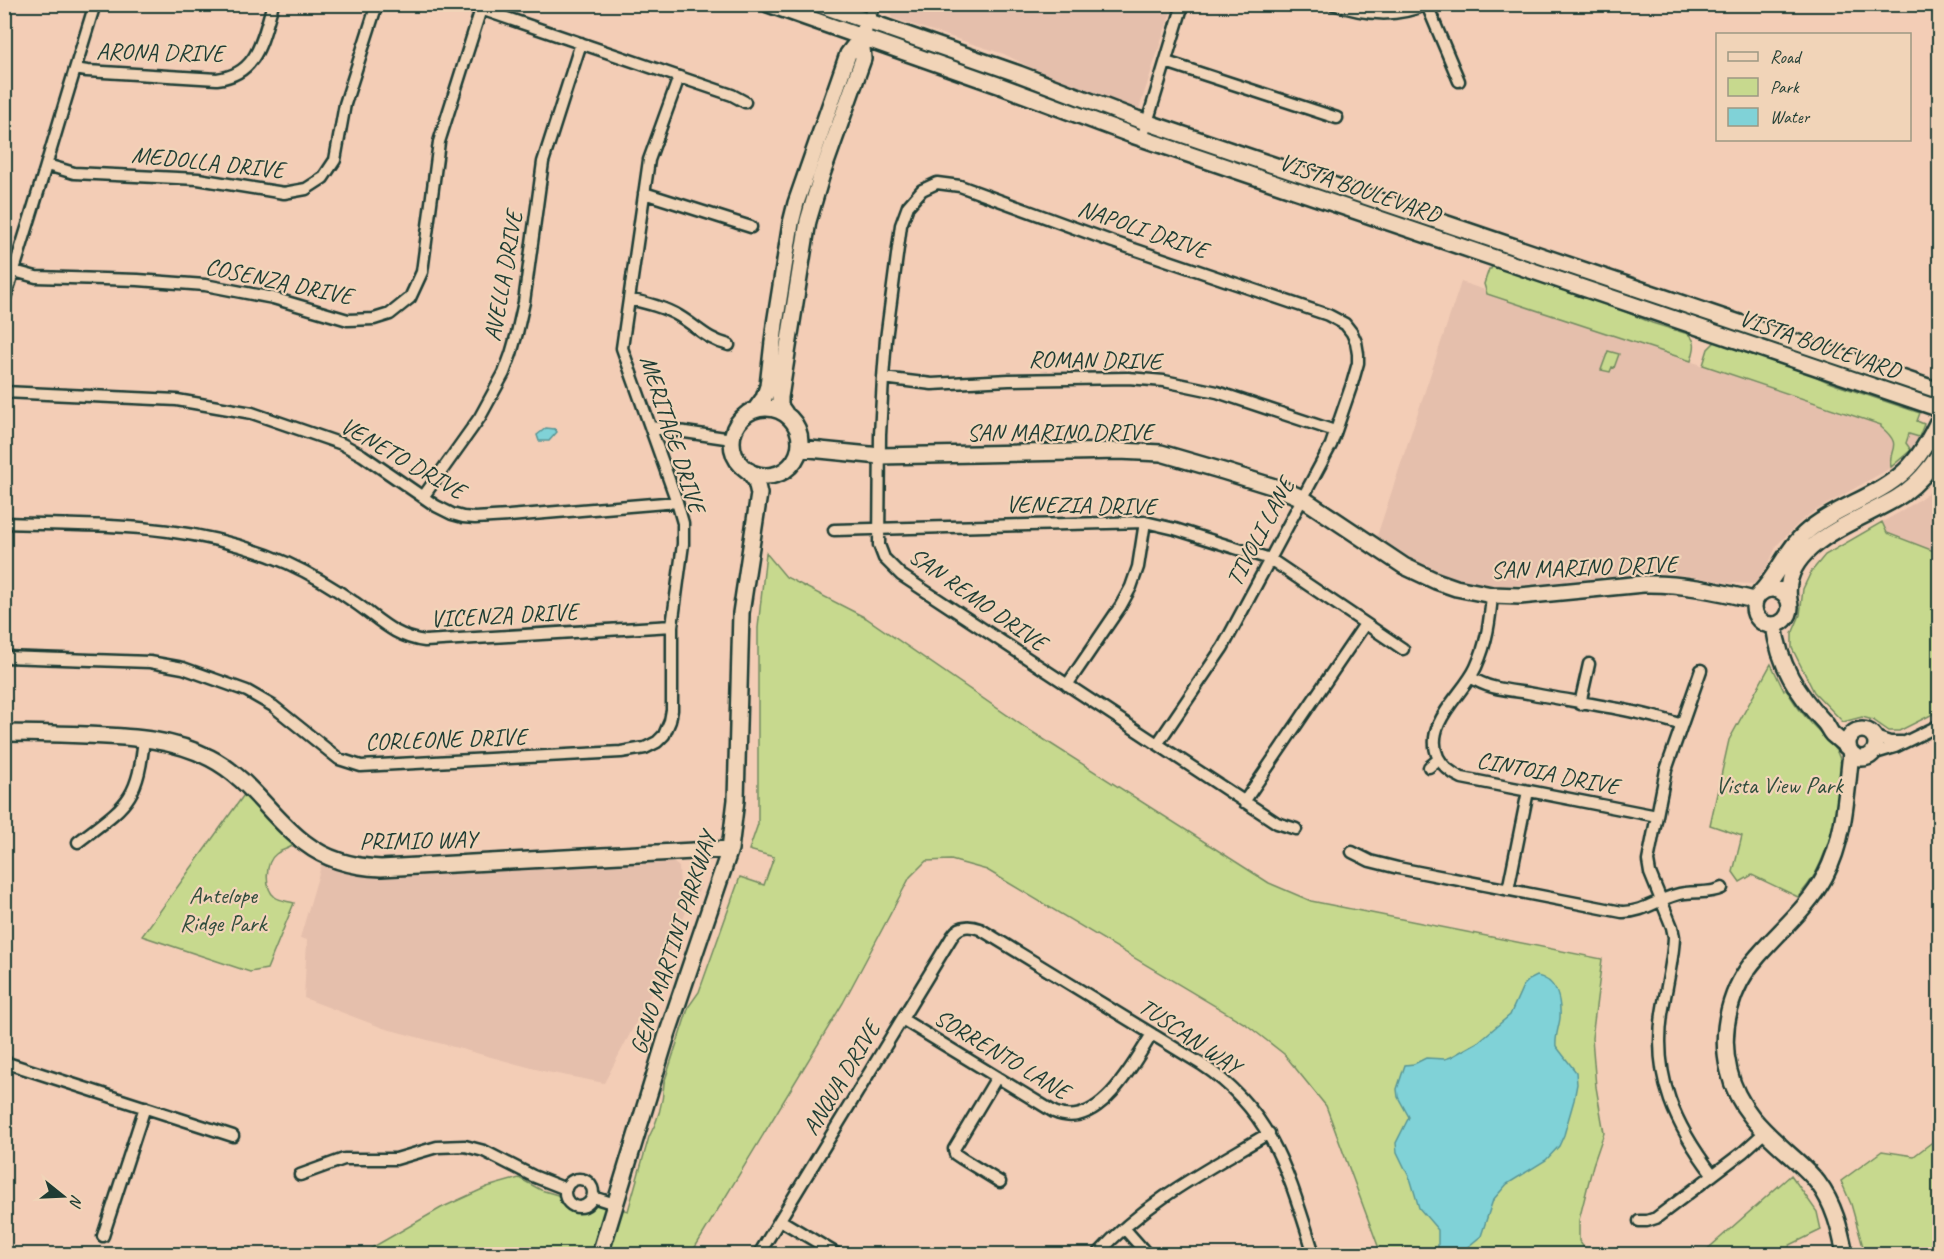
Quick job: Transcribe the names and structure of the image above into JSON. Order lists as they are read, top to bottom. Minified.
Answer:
{"streets":{"street":["ARONA DRIVE","MEDOLLA DRIVE","VISTA BOULEVARD","NAPOLI DRIVE","AVELLA DRIVE","COSENZA DRIVE","ROMAN DRIVE","SAN MARINO DRIVE","MERITAGE DRIVE","VENETO DRIVE","VENEZIA DRIVE","TIVOLI LANE","SAN REMO DRIVE","VICENZA DRIVE","CORLEONE DRIVE","CINTOIA DRIVE","PRIMIO WAY","GENO MARTINI PARKWAY","TUSCAN WAY","SORRENTO LANE","ANQUA DRIVE"]},"crossings":[["NAPOLI DRIVE","TIVOLI LANE"],["NAPOLI DRIVE","SAN REMO DRIVE"],["AVELLA DRIVE","VENETO DRIVE"],["ROMAN DRIVE","TIVOLI LANE"],["ROMAN DRIVE","SAN REMO DRIVE"],["SAN MARINO DRIVE","TIVOLI LANE"],["SAN MARINO DRIVE","SAN REMO DRIVE"],["MERITAGE DRIVE","VENETO DRIVE"],["MERITAGE DRIVE","VICENZA DRIVE"],["MERITAGE DRIVE","CORLEONE DRIVE"],["VENEZIA DRIVE","TIVOLI LANE"],["VENEZIA DRIVE","SAN REMO DRIVE"],["TIVOLI LANE","SAN REMO DRIVE"],["PRIMIO WAY","GENO MARTINI PARKWAY"],["TUSCAN WAY","SORRENTO LANE"],["TUSCAN WAY","ANQUA DRIVE"],["SORRENTO LANE","ANQUA DRIVE"]],"parks":["Vista View Park","Antelope Ridge Park"],"legend":["Road","Park","Water"],"north":"right"}
